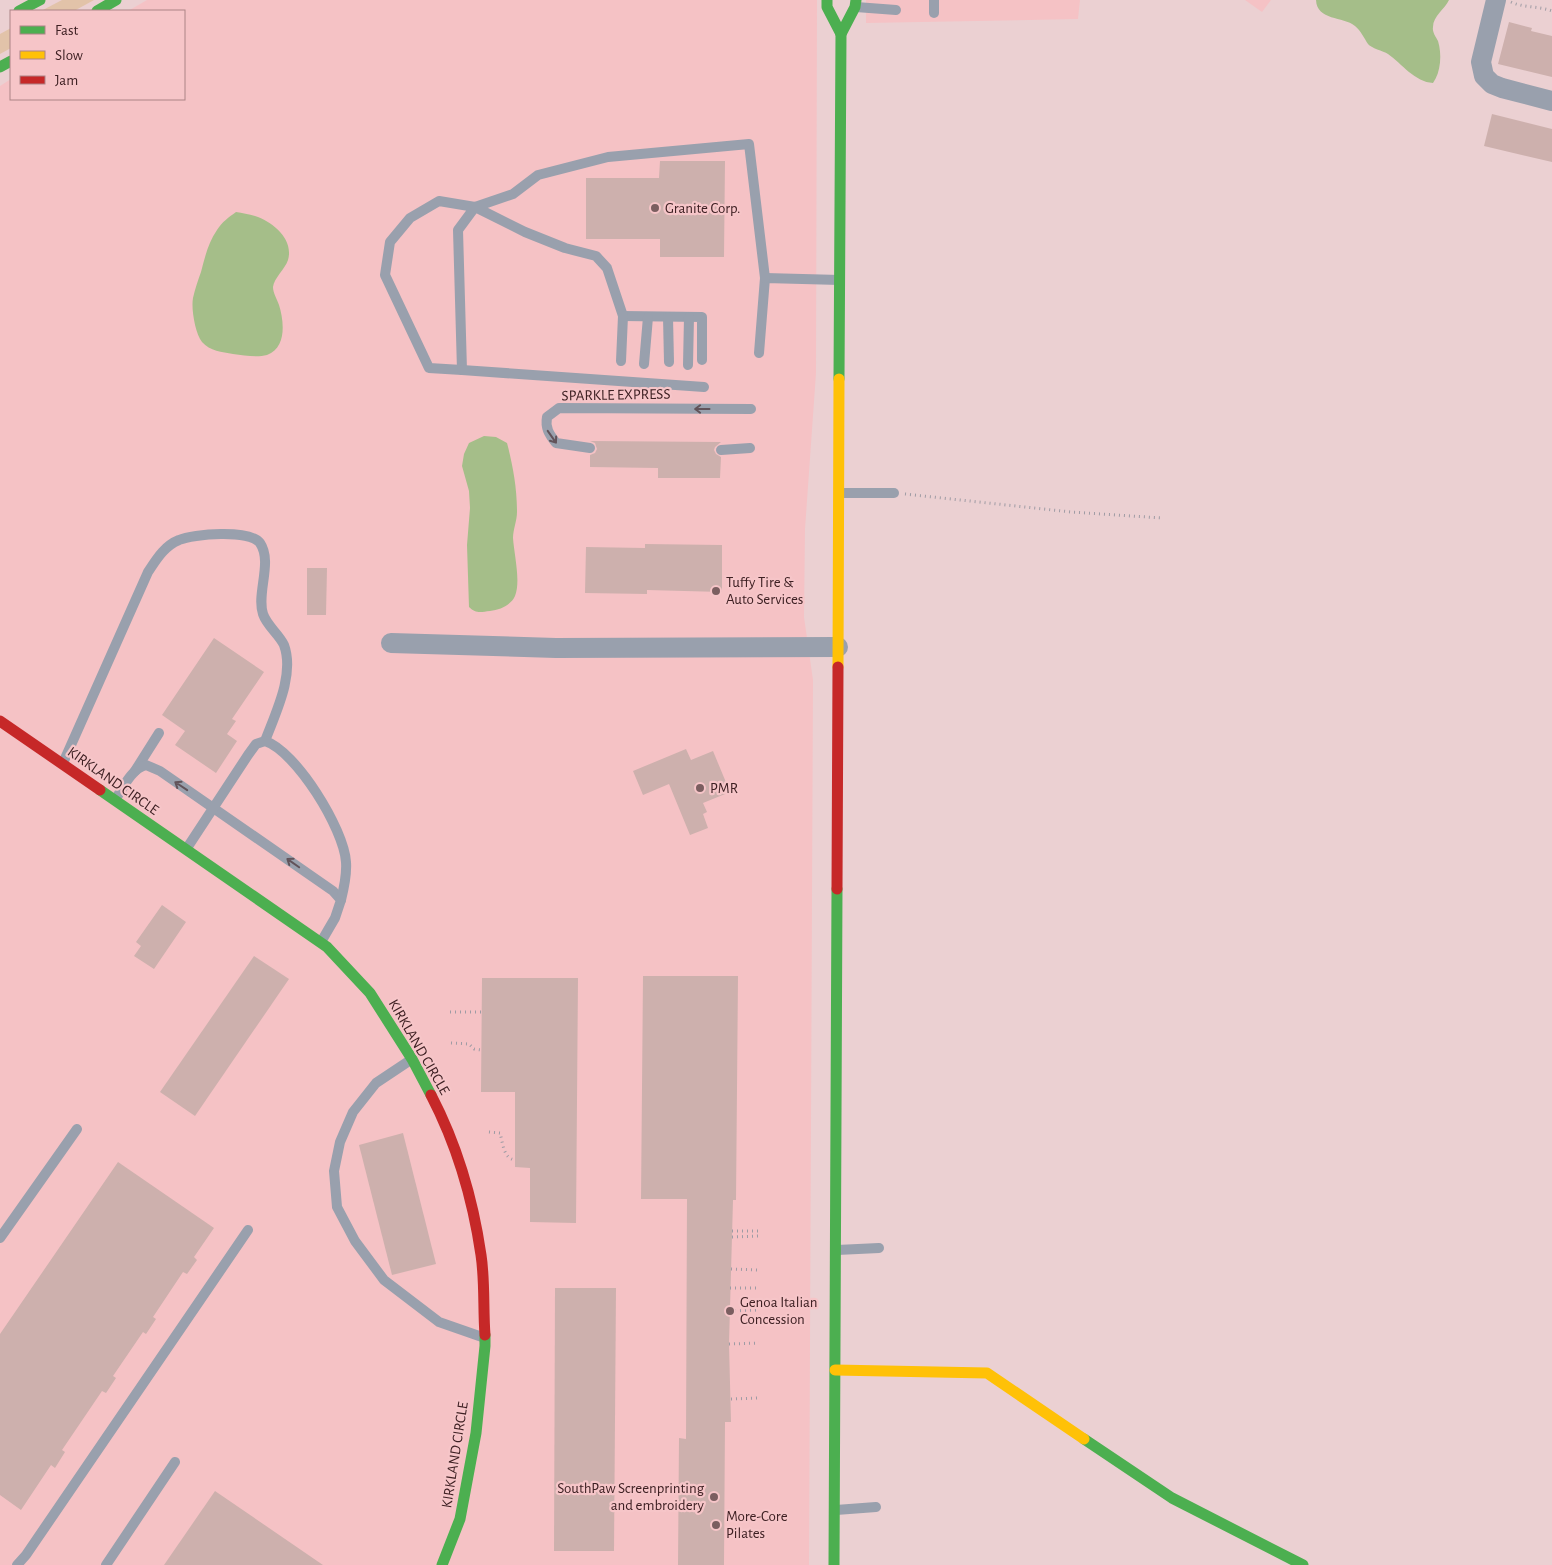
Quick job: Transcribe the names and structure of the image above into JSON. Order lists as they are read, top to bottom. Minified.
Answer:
{"streets":{"main road":["KIRKLAND CIRCLE"],"lane":["SPARKLE EXPRESS"]},"places":["Granite Corp.","Tuffy Tire & Auto Services","PMR","Genoa Italian Concession","SouthPaw Screenprinting and embroidery","More-Core Pilates"],"legend":["Fast","Slow","Jam"]}
